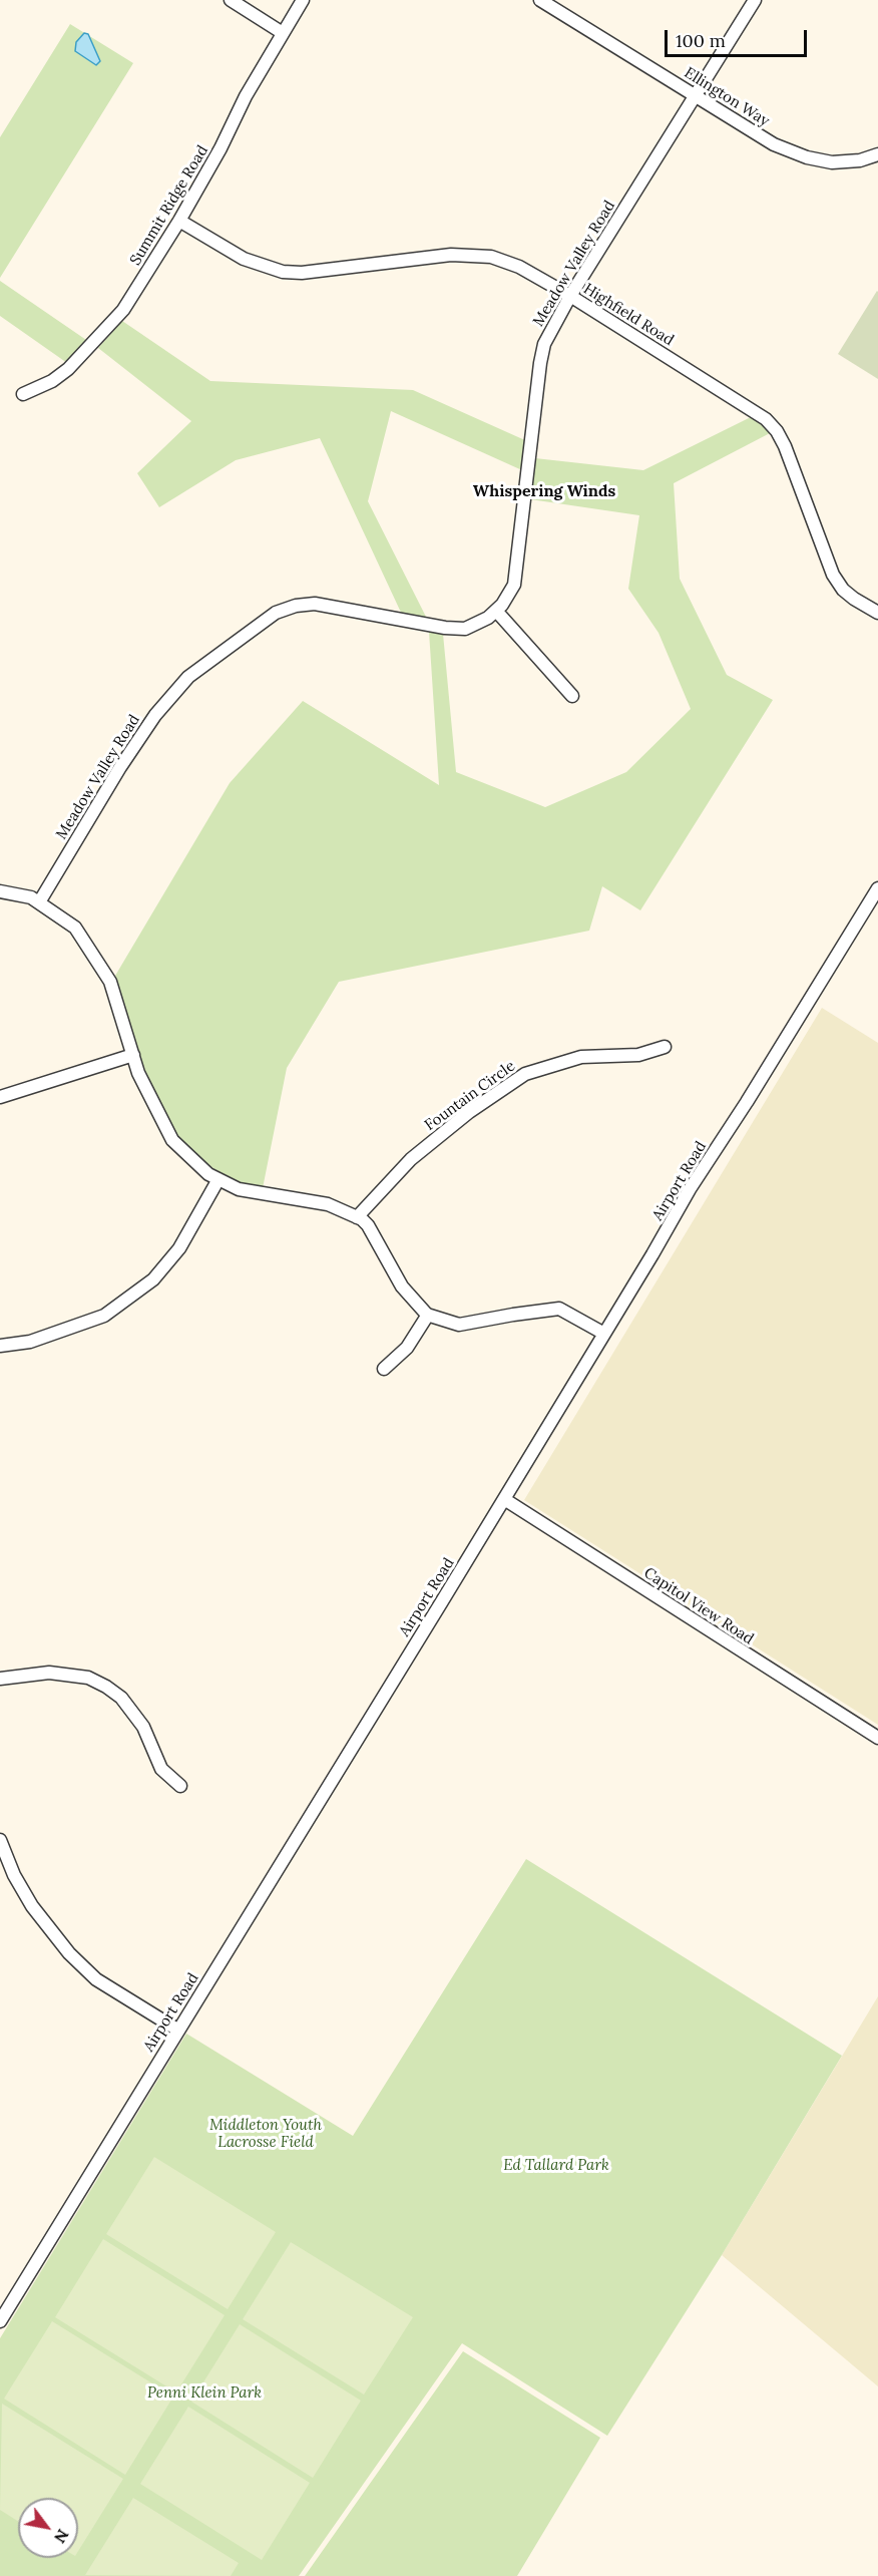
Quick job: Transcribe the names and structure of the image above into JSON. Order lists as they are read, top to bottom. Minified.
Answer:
{"streets":{"street":["Ellington Way","Summit Ridge Road","Meadow Valley Road","Highfield Road","Fountain Circle","Airport Road","Capitol View Road"]},"crossings":[["Ellington Way","Meadow Valley Road"],["Summit Ridge Road","Highfield Road"],["Meadow Valley Road","Highfield Road"],["Airport Road","Capitol View Road"]],"districts":["Whispering Winds"],"parks":["Middleton Youth Lacrosse Field","Ed Tallard Park","Penni Klein Park"],"scale_bar":"100 m","north":"bottom right"}
